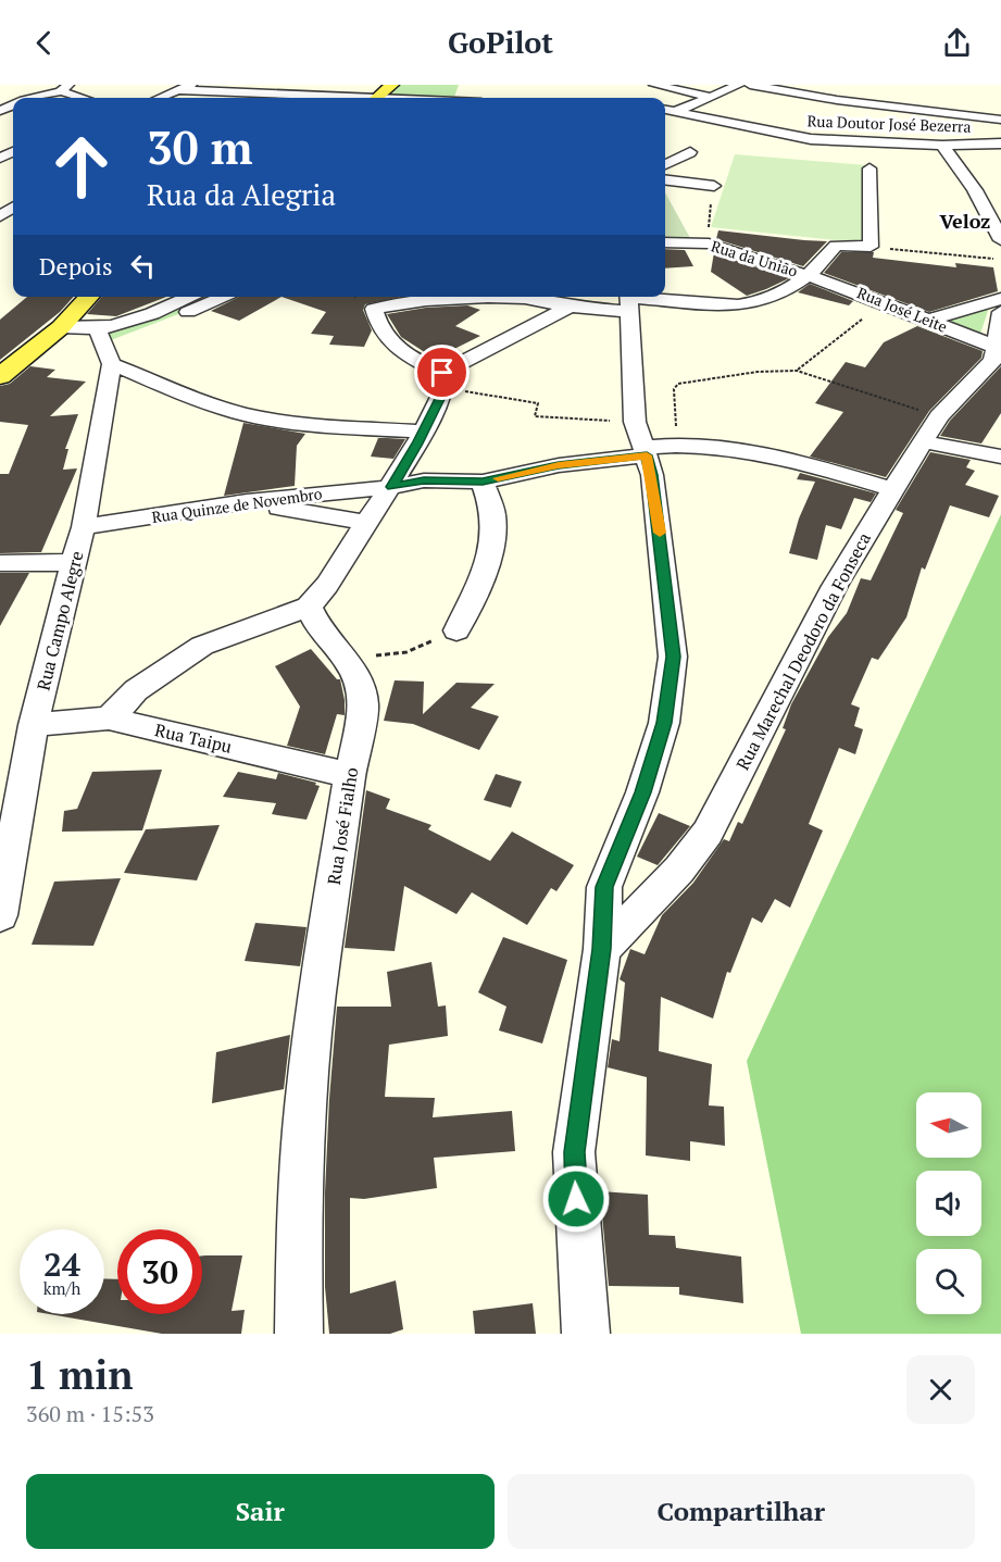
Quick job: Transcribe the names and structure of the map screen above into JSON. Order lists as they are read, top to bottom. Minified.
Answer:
{"streets":{"street":["Rua Doutor José Bezerra","Rua da União","Rua José Leite","Rua Quinze de Novembro","Rua Campo Alegre","Rua Marechal Deodoro da Fonseca","Rua Taipu","Rua José Fialho"]},"crossings":[["Rua da União","Rua José Leite"],["Rua José Leite","Rua Marechal Deodoro da Fonseca"],["Rua Quinze de Novembro","Rua Campo Alegre"],["Rua Quinze de Novembro","Rua Marechal Deodoro da Fonseca"],["Rua Campo Alegre","Rua Taipu"],["Rua Taipu","Rua José Fialho"]],"districts":["Veloz"],"north":"left","page":{"header":"GoPilot","turn":["30 m","Rua da Alegria"],"then":"Depois","speed":"24 km/h","limit":"30","heading":["1 min","360 m · 15:53"],"buttons":["Sair","Compartilhar"]}}
